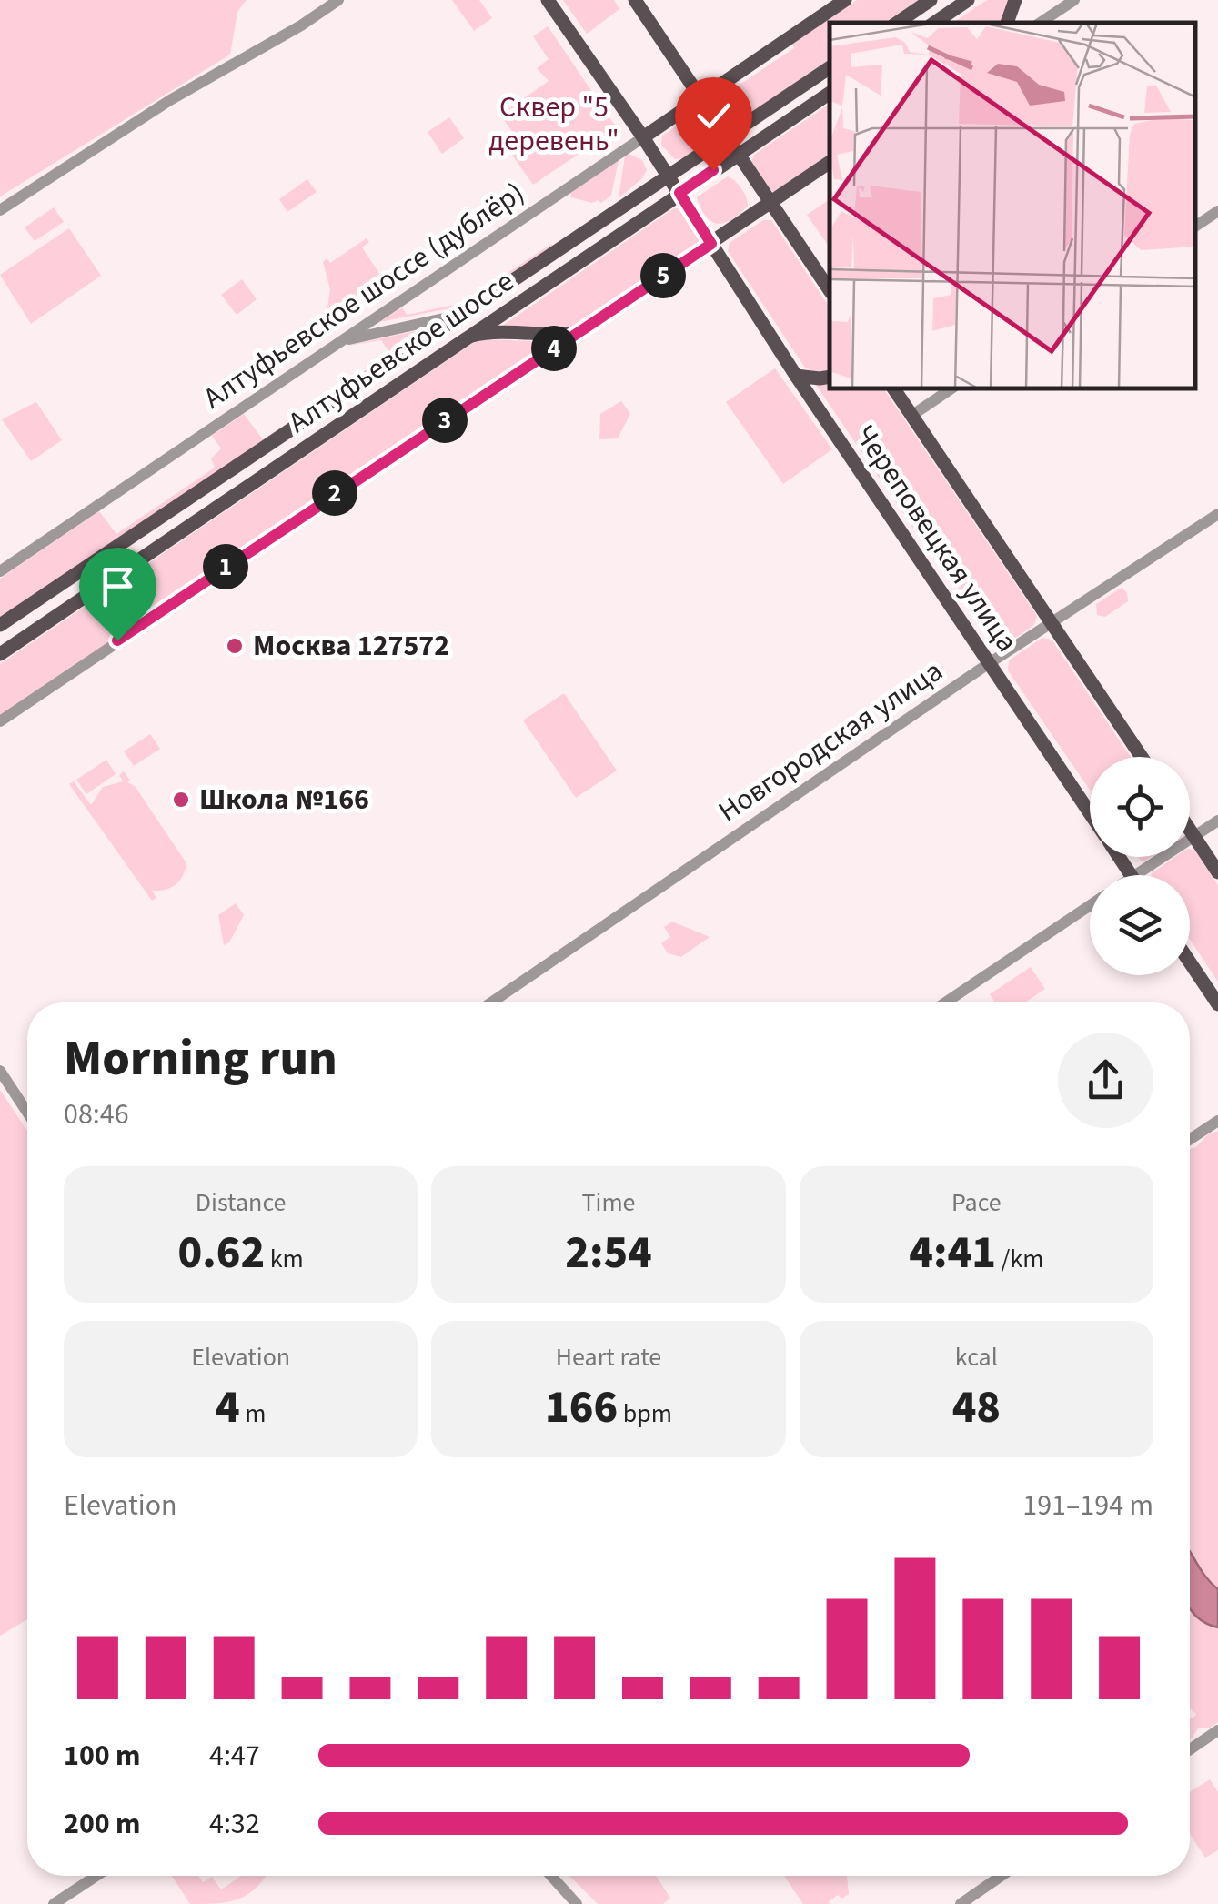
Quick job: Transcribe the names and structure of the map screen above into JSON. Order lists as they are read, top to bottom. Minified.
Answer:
{"streets":{"main road":["Алтуфьевское шоссе (дублёр)","Алтуфьевское шоссе","Череповецкая улица"],"street":["Новгородская улица"]},"crossings":[["Алтуфьевское шоссе (дублёр)","Череповецкая улица"],["Алтуфьевское шоссе","Череповецкая улица"],["Череповецкая улица","Новгородская улица"]],"parks":["Сквер \"5 деревень\""],"places":["Москва 127572","Школа №166"],"page":{"pins":["5","4","3","2","1"],"heading":["Morning run","08:46"],"stats":[["Distance","0.62 km"],["Time","2:54"],["Pace","4:41 /km"],["Elevation","4 m"],["Heart rate","166 bpm"],["kcal","48"]],"chart":["Elevation","191–194 m"],"list":[{"name":"100 m","note":"4:47"},{"name":"200 m","note":"4:32"}]}}
